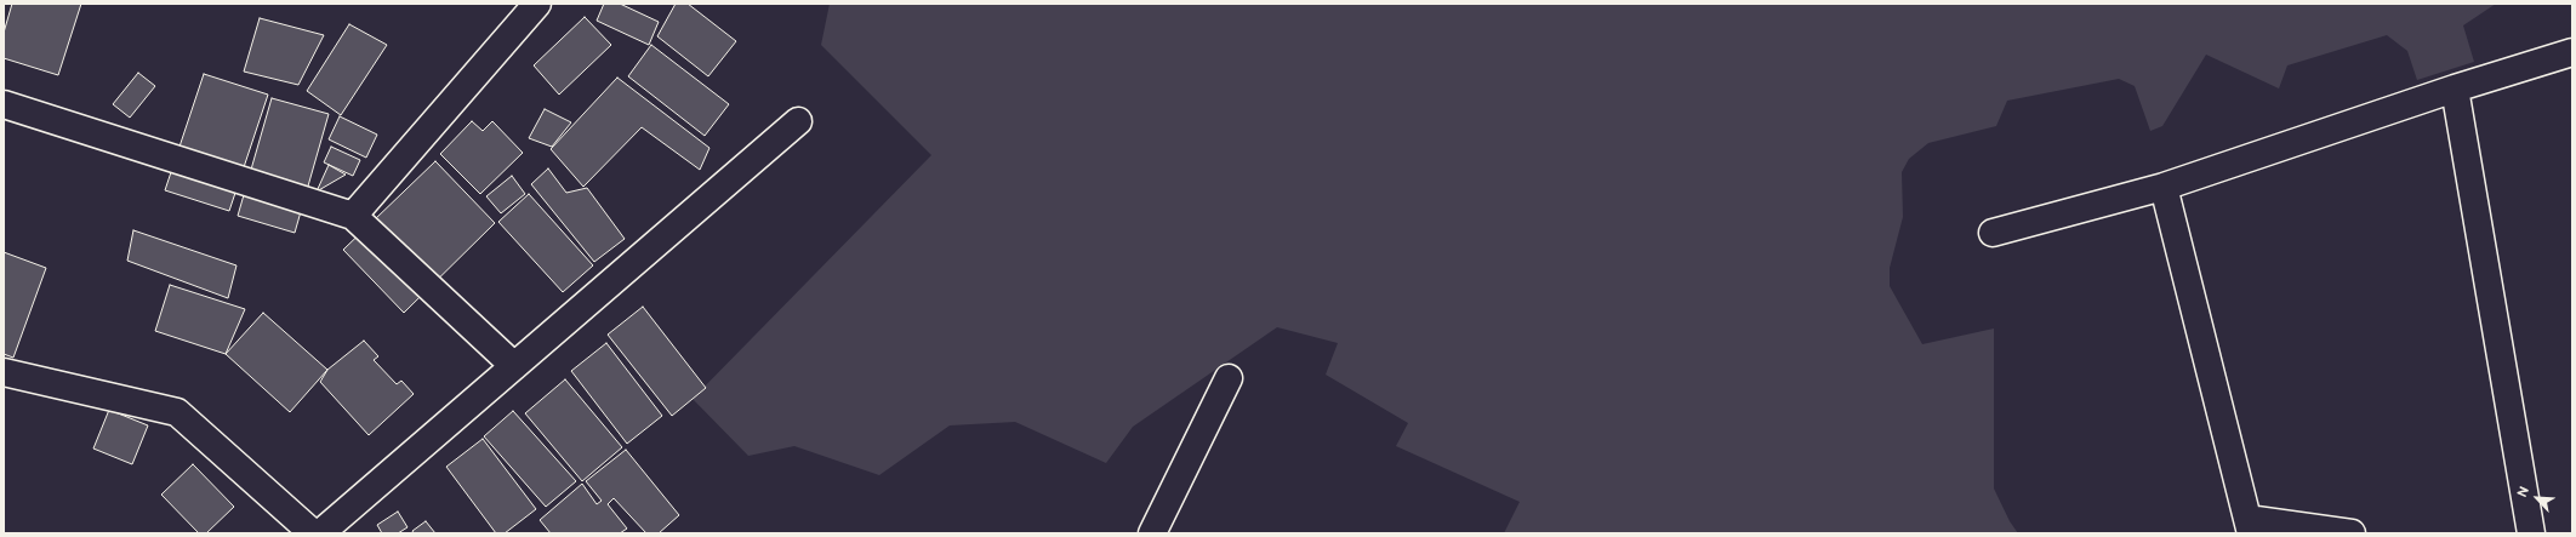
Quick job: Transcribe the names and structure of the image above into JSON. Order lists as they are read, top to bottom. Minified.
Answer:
{"north":"top left"}
